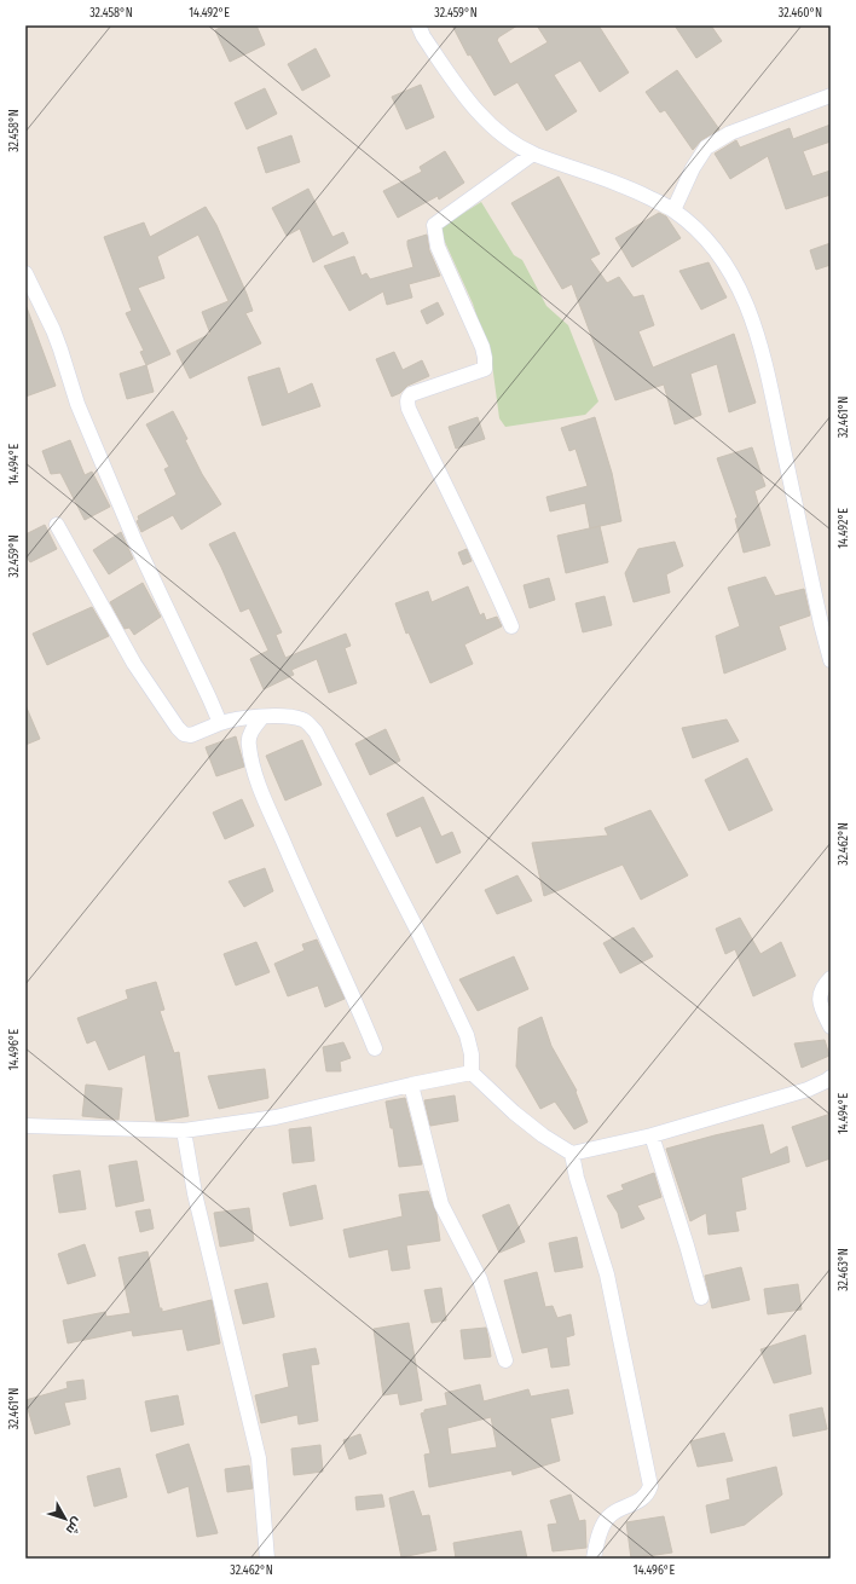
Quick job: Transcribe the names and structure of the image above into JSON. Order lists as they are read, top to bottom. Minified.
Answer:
{"north":"bottom right","coordinates":["32.458°N","14.492°E","32.459°N","32.460°N","32.461°N","14.494°E","32.462°N","14.496°E","32.463°N"]}
